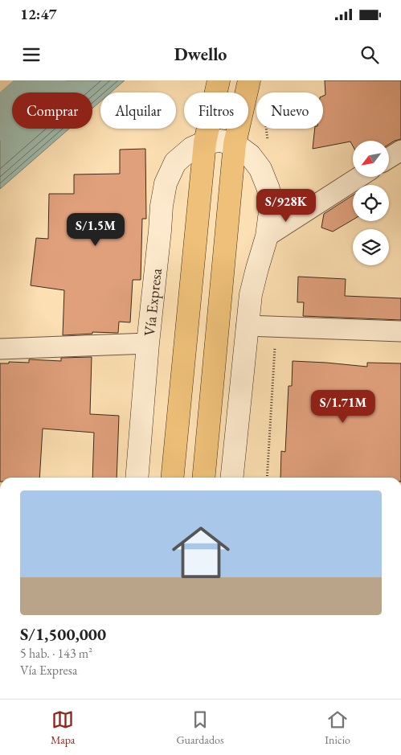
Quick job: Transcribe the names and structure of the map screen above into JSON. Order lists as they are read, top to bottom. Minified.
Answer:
{"streets":{"main road":["Vía Expresa"]},"north":"bottom left","page":{"status":"12:47","header":"Dwello","chip":["Comprar","Alquilar","Filtros","Nuevo"],"price":["S/928K","S/1.5M","S/1.71M"],"list":[{"name":"S/1,500,000","note":"5 hab. · 143 m² · Vía Expresa"}],"tabs":["Mapa","Guardados","Inicio"]}}
